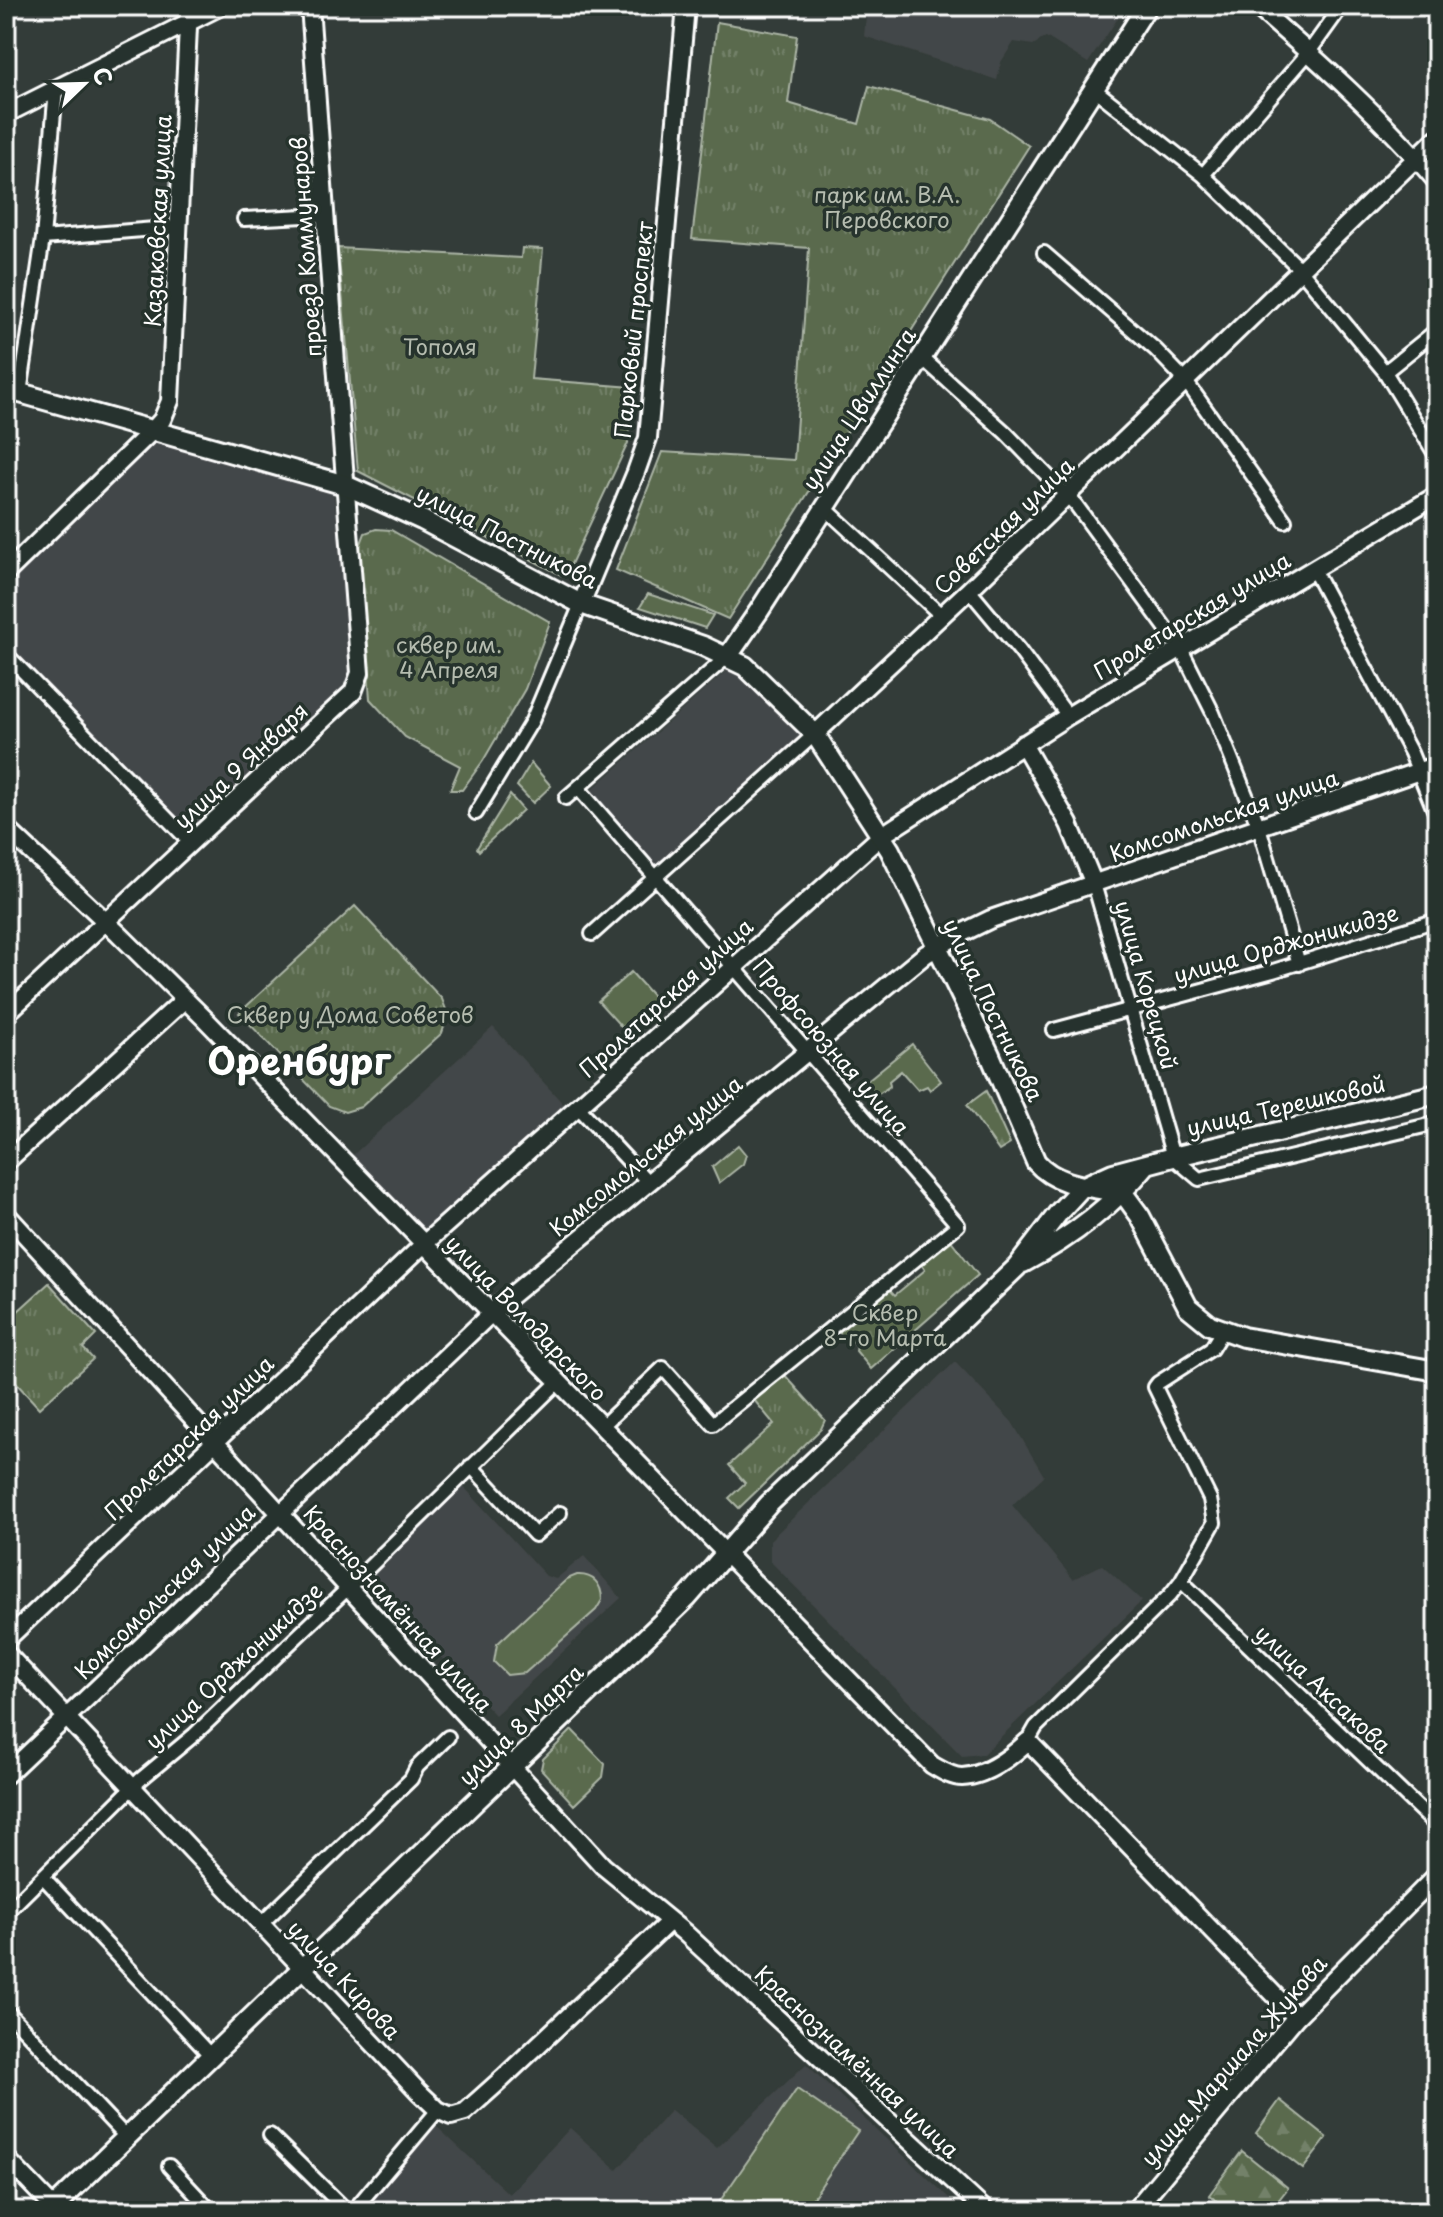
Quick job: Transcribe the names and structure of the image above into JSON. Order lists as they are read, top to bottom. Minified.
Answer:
{"streets":{"main road":["Казаковская улица","проезд Коммунаров","Парковый проспект","улица Цвиллинга","Советская улица","улица Постникова","Пролетарская улица","улица 9 Января","Комсомольская улица","улица Корецкой","улица Терешковой","улица Володарского","Краснознамённая улица","улица 8 Марта","улица Кирова","улица Маршала Жукова"],"street":["улица Орджоникидзе","Профсоюзная улица","улица Аксакова"]},"crossings":[["Казаковская улица","улица Постникова"],["проезд Коммунаров","улица Постникова"],["проезд Коммунаров","улица 9 Января"],["Парковый проспект","улица Постникова"],["улица Цвиллинга","улица Постникова"],["улица Цвиллинга","Профсоюзная улица"],["Советская улица","улица Постникова"],["Советская улица","Профсоюзная улица"],["улица Постникова","Пролетарская улица"],["улица Постникова","улица 9 Января"],["улица Постникова","Комсомольская улица"],["улица Постникова","улица Терешковой"],["улица Постникова","улица 8 Марта"],["Пролетарская улица","улица Корецкой"],["Пролетарская улица","Профсоюзная улица"],["Пролетарская улица","улица Володарского"],["Пролетарская улица","Краснознамённая улица"],["улица 9 Января","улица Володарского"],["Комсомольская улица","улица Корецкой"],["Комсомольская улица","Профсоюзная улица"],["Комсомольская улица","улица Володарского"],["Комсомольская улица","Краснознамённая улица"],["Комсомольская улица","улица Кирова"],["улица Орджоникидзе","улица Корецкой"],["улица Орджоникидзе","улица Володарского"],["улица Орджоникидзе","Краснознамённая улица"],["улица Орджоникидзе","улица Кирова"],["улица Корецкой","улица Терешковой"],["Профсоюзная улица","улица Володарского"],["улица Терешковой","улица 8 Марта"],["улица Володарского","улица 8 Марта"],["Краснознамённая улица","улица 8 Марта"],["улица 8 Марта","улица Кирова"]],"districts":["Оренбург"],"parks":["парк им. В.А. Перовского","Тополя","сквер им. 4 Апреля","Сквер у Дома Советов","Сквер 8-го Марта"],"north":"top right"}
